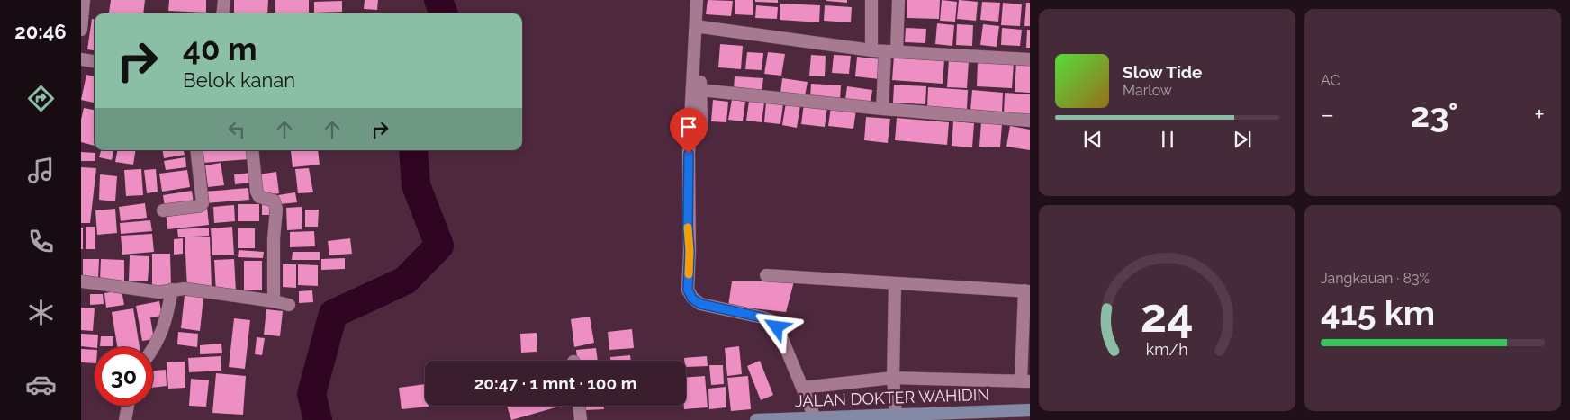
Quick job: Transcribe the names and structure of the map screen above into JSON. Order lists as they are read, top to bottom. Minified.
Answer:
{"streets":{"main road":["JALAN DOKTER WAHIDIN"]},"page":{"tabs":"20:46","tile":["AC",["Jangkauan · 83%","415 km"]],"turn":["40 m","Belok kanan"],"song":["Slow Tide","Marlow"],"heat":["−","23°","+"],"limit":"30","trip":"20:47 · 1 mnt · 100 m","gauge":["24","km/h"]}}
